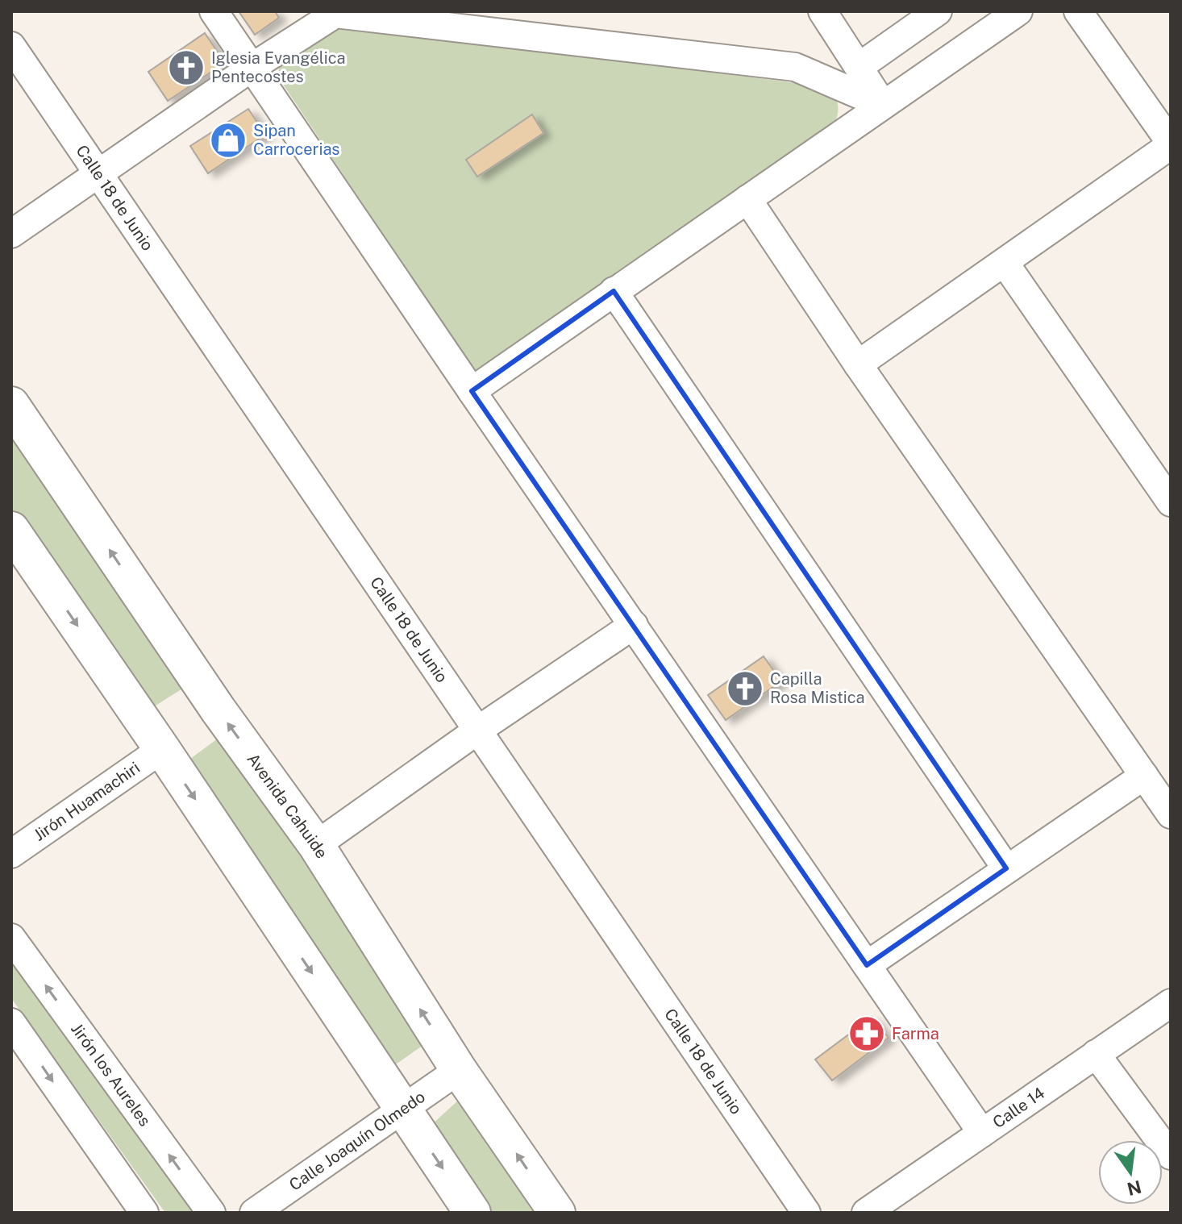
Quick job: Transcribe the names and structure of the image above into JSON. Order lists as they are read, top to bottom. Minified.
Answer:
{"streets":{"main road":["Avenida Cahuide"],"street":["Calle 18 de Junio","Jirón Huamachiri","Jirón los Aureles","Calle 14","Calle Joaquín Olmedo"]},"crossings":[["Avenida Cahuide","Calle Joaquín Olmedo"]],"places":{"church":["Iglesia Evangélica Pentecostes","Capilla Rosa Mistica"],"shop":["Sipan Carrocerias"],"pharmacy":["Farma"]},"north":"bottom"}
